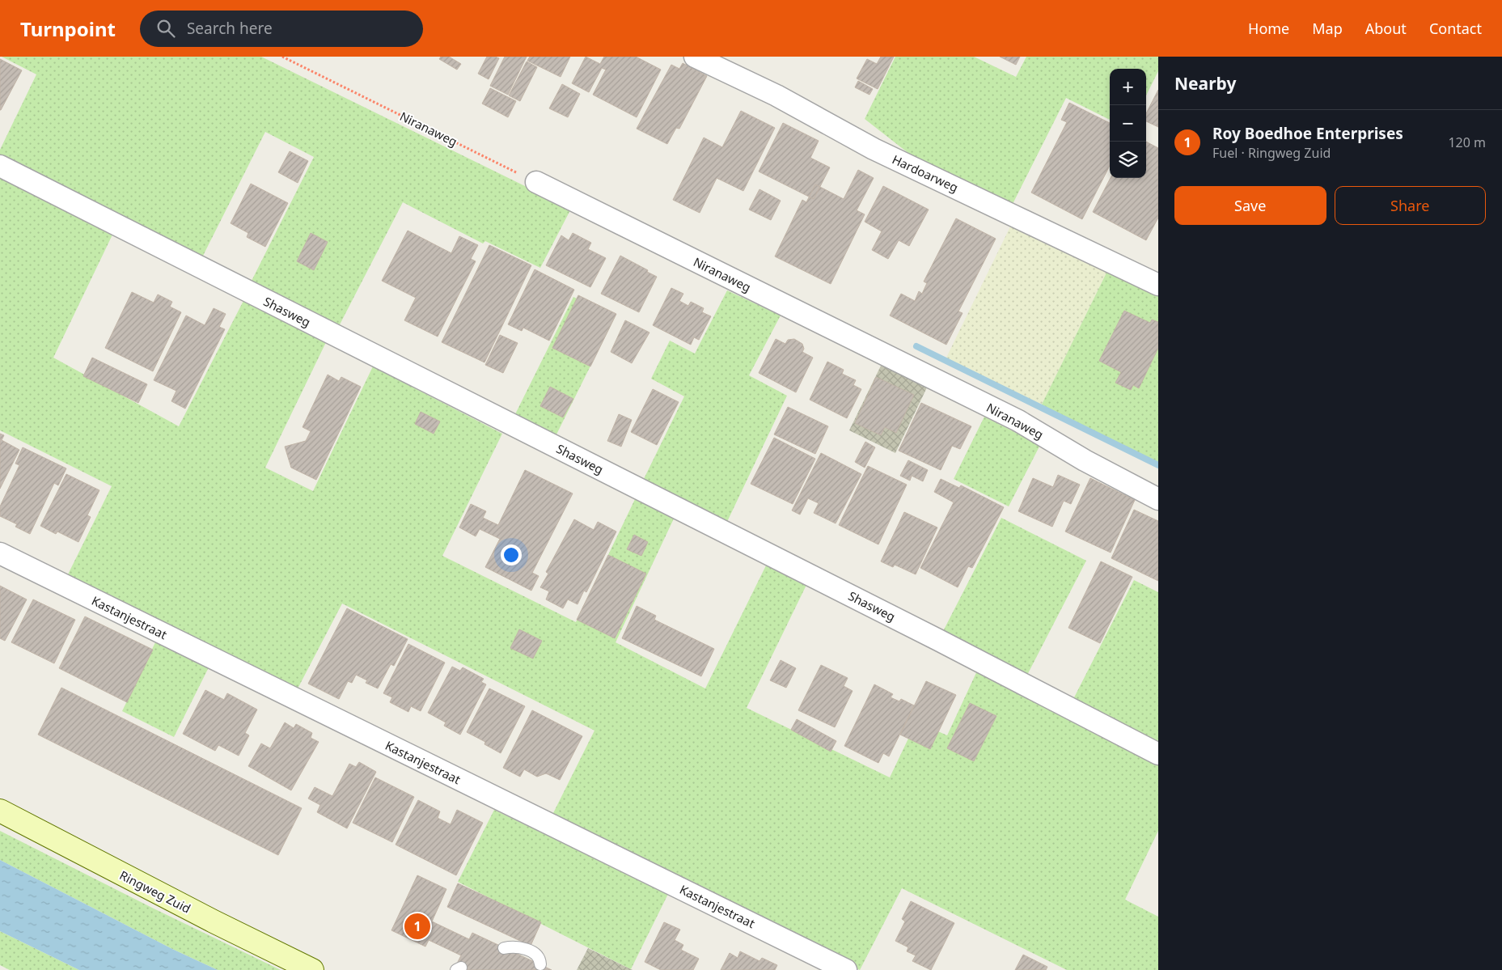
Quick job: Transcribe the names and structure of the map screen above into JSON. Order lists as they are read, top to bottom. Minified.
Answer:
{"streets":{"street":["Niranaweg","Hardoarweg","Shasweg","Kastanjestraat","Ringweg Zuid"]},"page":{"header":"Turnpoint","search":"Search here","nav":["Home","Map","About","Contact"],"heading":"Nearby","map_buttons":["+","−"],"list":[{"mark":"1","name":"Roy Boedhoe Enterprises","note":"Fuel · Ringweg Zuid","value":"120 m"}],"buttons":["Save","Share"],"pins":"1"}}
